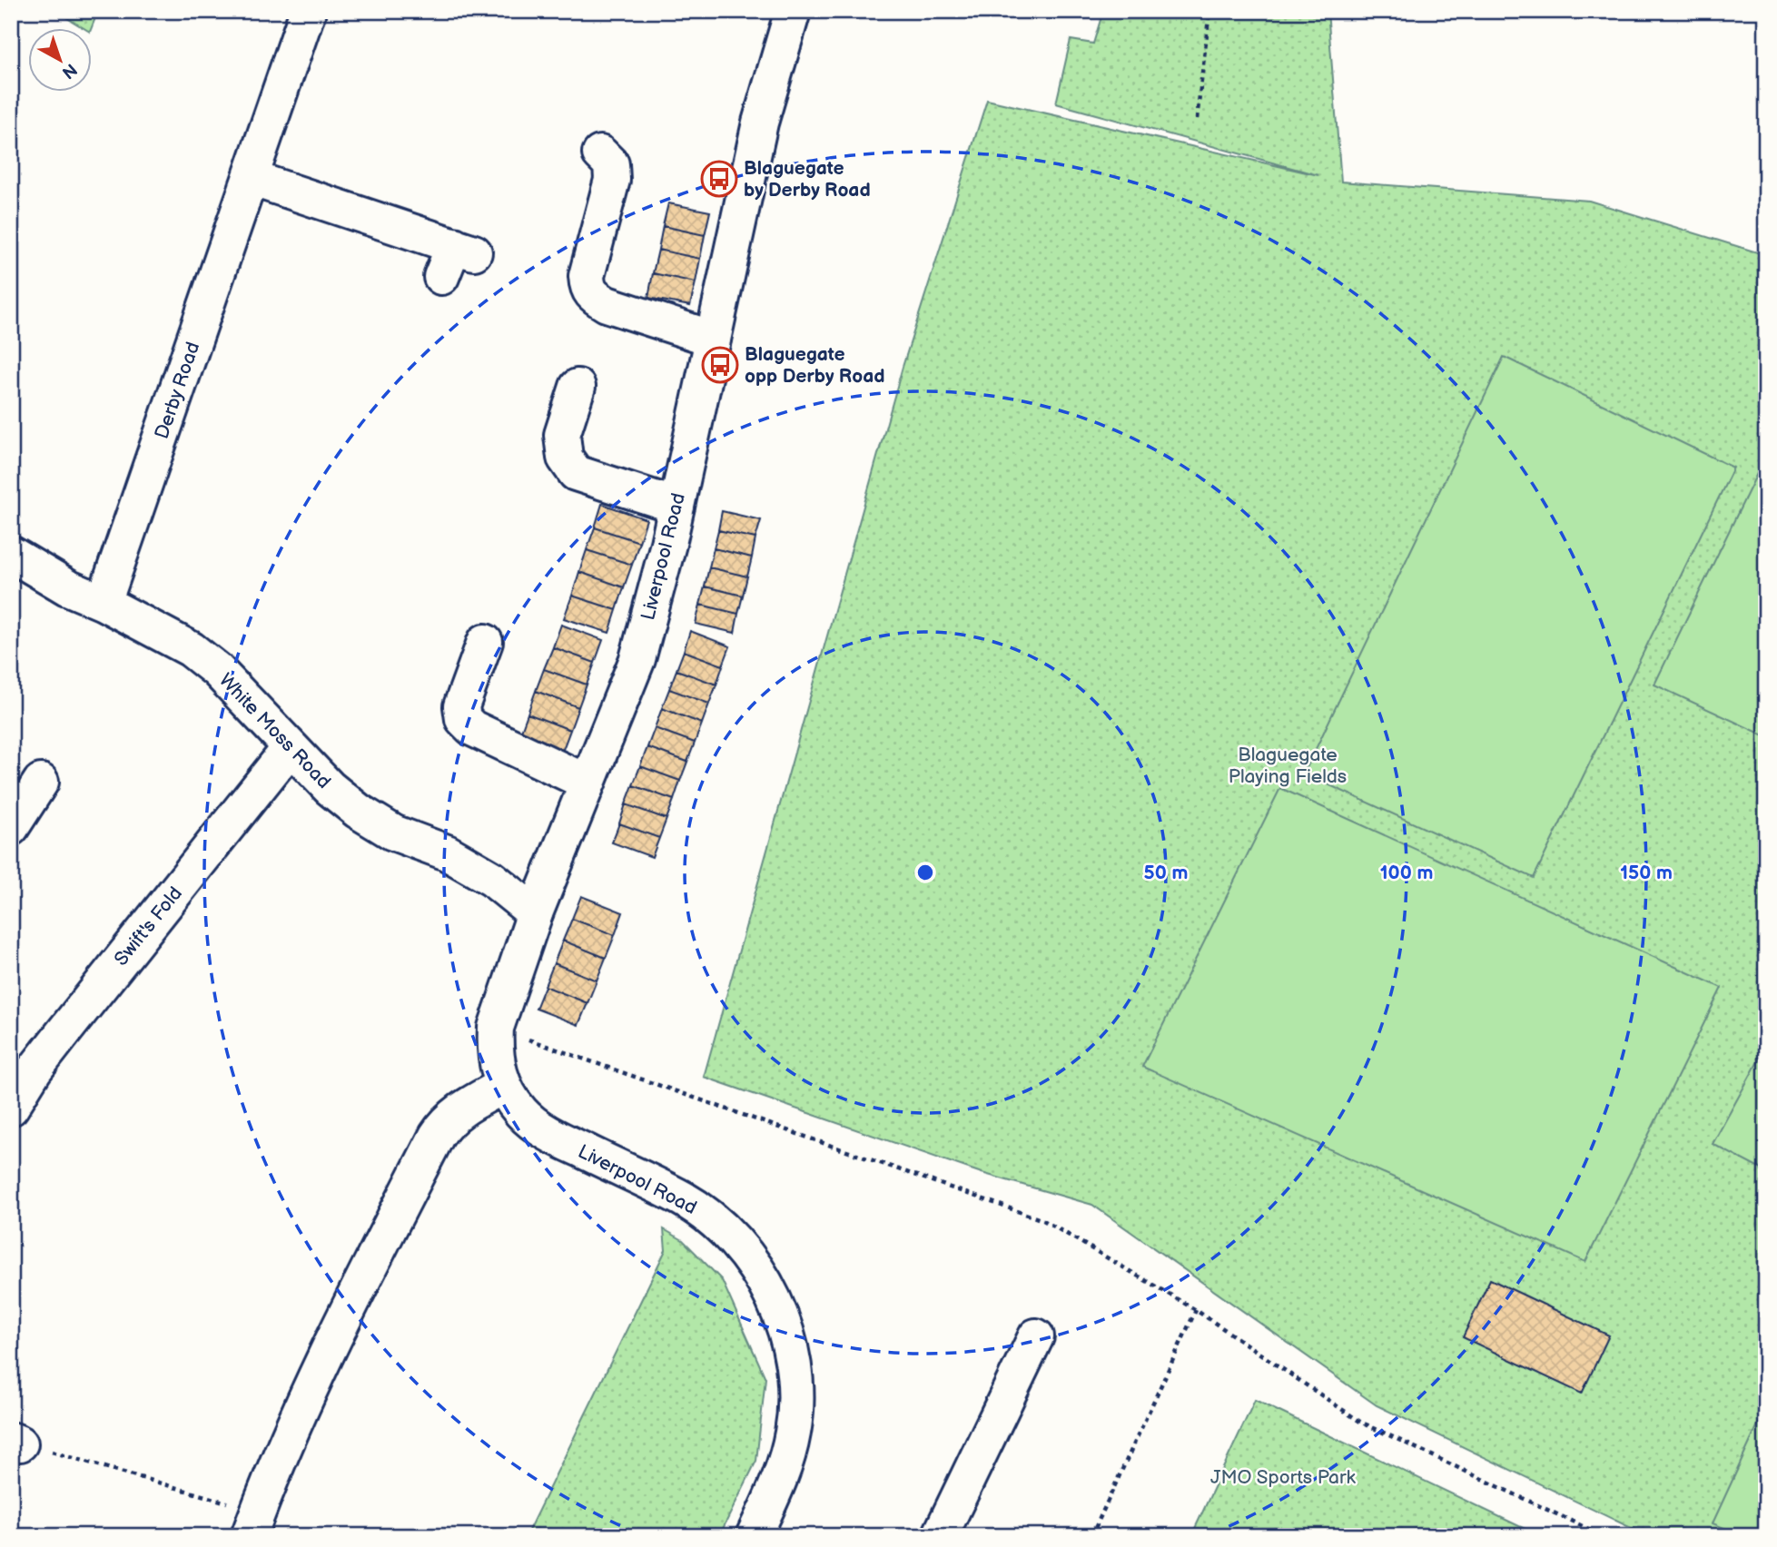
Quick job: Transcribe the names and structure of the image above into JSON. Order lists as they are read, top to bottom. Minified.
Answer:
{"streets":{"street":["Derby Road","Liverpool Road","White Moss Road","Swift's Fold"]},"crossings":[["Derby Road","White Moss Road"],["Liverpool Road","White Moss Road"],["White Moss Road","Swift's Fold"]],"parks":["Blaguegate Playing Fields","JMO Sports Park"],"places":{"bus stop":["Blaguegate by Derby Road","Blaguegate opp Derby Road"]},"north":"bottom right","rings":["50 m","100 m","150 m"]}
